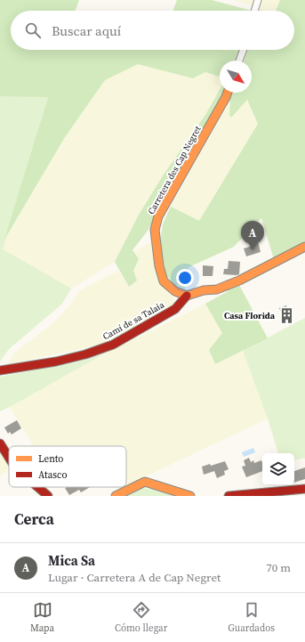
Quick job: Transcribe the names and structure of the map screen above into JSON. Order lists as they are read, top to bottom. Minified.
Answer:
{"streets":{"street":["Carretera des Cap Negret","Camí de sa Talaia"]},"crossings":[["Carretera des Cap Negret","Camí de sa Talaia"]],"places":{"building":["Casa Florida"]},"legend":["Lento","Atasco"],"north":"bottom right","page":{"search":"Buscar aquí","pins":"A","heading":"Cerca","list":[{"mark":"A","name":"Mica Sa","note":"Lugar · Carretera A de Cap Negret","value":"70 m"}],"nav":["Mapa","Cómo llegar","Guardados"]}}
